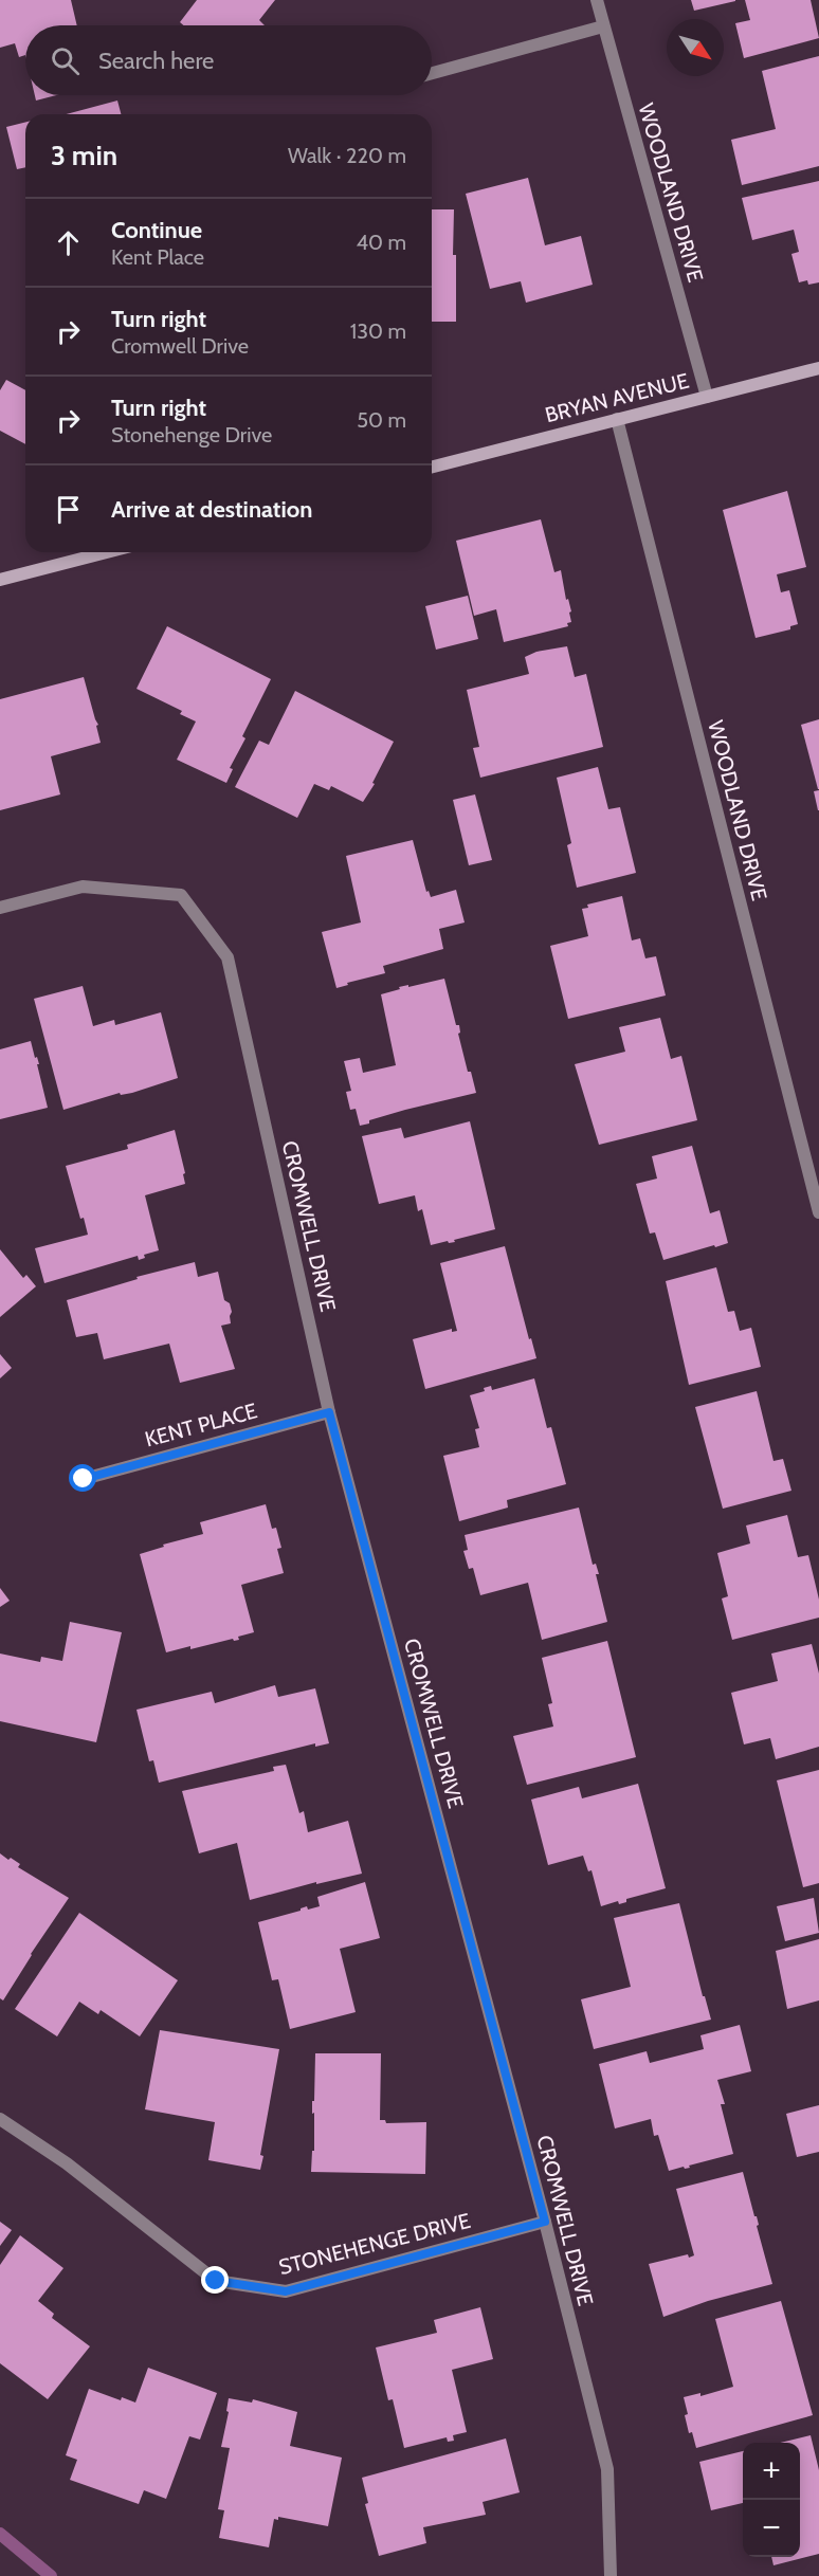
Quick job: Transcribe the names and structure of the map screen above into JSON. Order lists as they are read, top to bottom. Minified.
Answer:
{"streets":{"main road":["BRYAN AVENUE"],"street":["WOODLAND DRIVE","CROMWELL DRIVE","KENT PLACE","STONEHENGE DRIVE"]},"crossings":[["WOODLAND DRIVE","BRYAN AVENUE"],["CROMWELL DRIVE","KENT PLACE"],["CROMWELL DRIVE","STONEHENGE DRIVE"]],"north":"bottom right","page":{"search":"Search here","heading":["3 min","Walk · 220 m"],"list":[["Continue","Kent Place","40 m"],["Turn right","Cromwell Drive","130 m"],["Turn right","Stonehenge Drive","50 m"],"Arrive at destination"],"map_buttons":["+","−"]}}
